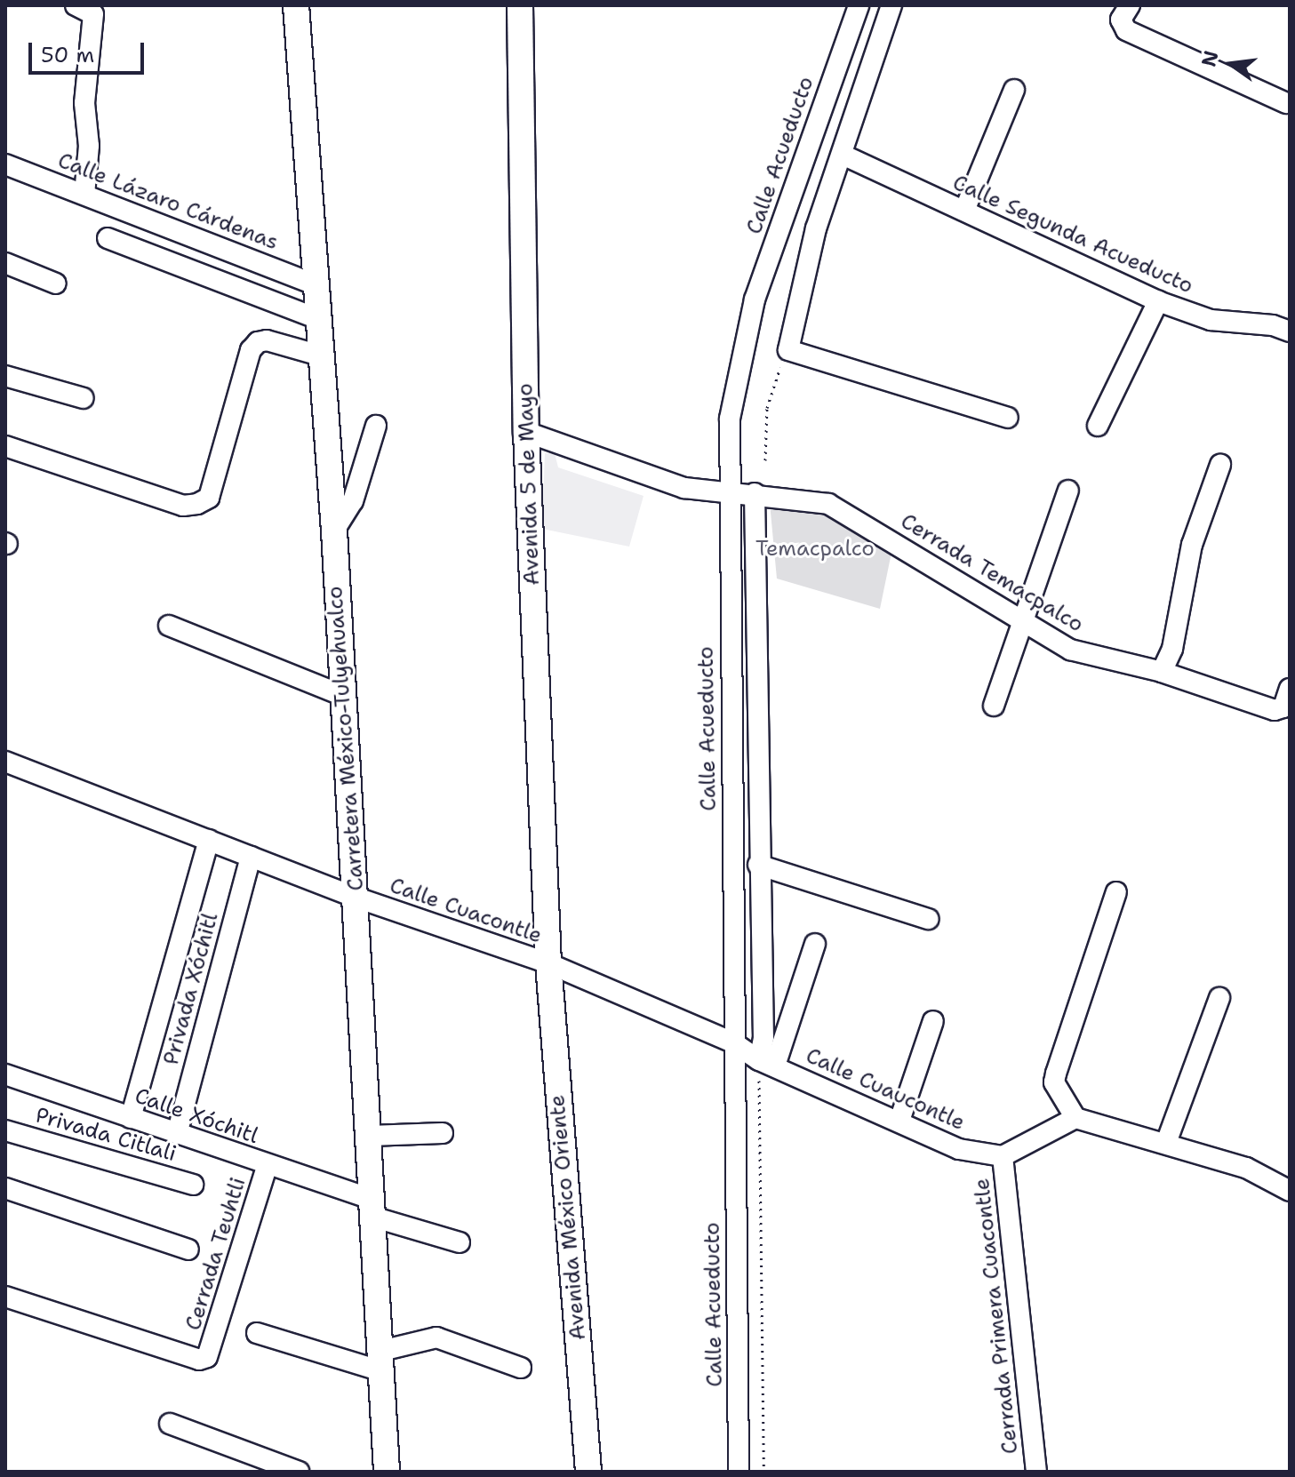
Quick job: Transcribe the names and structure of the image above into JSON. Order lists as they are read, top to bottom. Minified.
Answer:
{"streets":{"main road":["Avenida 5 de Mayo","Carretera México-Tulyehualco","Avenida México Oriente"],"street":["Calle Acueducto","Calle Lázaro Cárdenas","Calle Segunda Acueducto","Cerrada Temacpalco","Calle Cuacontle","Privada Xóchitl","Calle Cuaucontle","Calle Xóchitl","Privada Citlali","Cerrada Teuhtli","Cerrada Primera Cuacontle"]},"crossings":[["Calle Acueducto","Cerrada Temacpalco"],["Calle Acueducto","Calle Cuaucontle"],["Calle Lázaro Cárdenas","Carretera México-Tulyehualco"],["Avenida 5 de Mayo","Cerrada Temacpalco"],["Avenida 5 de Mayo","Calle Cuacontle"],["Avenida 5 de Mayo","Calle Cuaucontle"],["Avenida 5 de Mayo","Avenida México Oriente"],["Carretera México-Tulyehualco","Calle Cuacontle"],["Carretera México-Tulyehualco","Calle Xóchitl"],["Calle Cuacontle","Privada Xóchitl"],["Calle Cuacontle","Calle Cuaucontle"],["Calle Cuacontle","Avenida México Oriente"],["Privada Xóchitl","Calle Xóchitl"],["Calle Cuaucontle","Avenida México Oriente"],["Calle Cuaucontle","Cerrada Primera Cuacontle"],["Calle Xóchitl","Cerrada Teuhtli"]],"parks":["Temacpalco"],"scale_bar":"50 m","north":"left"}
